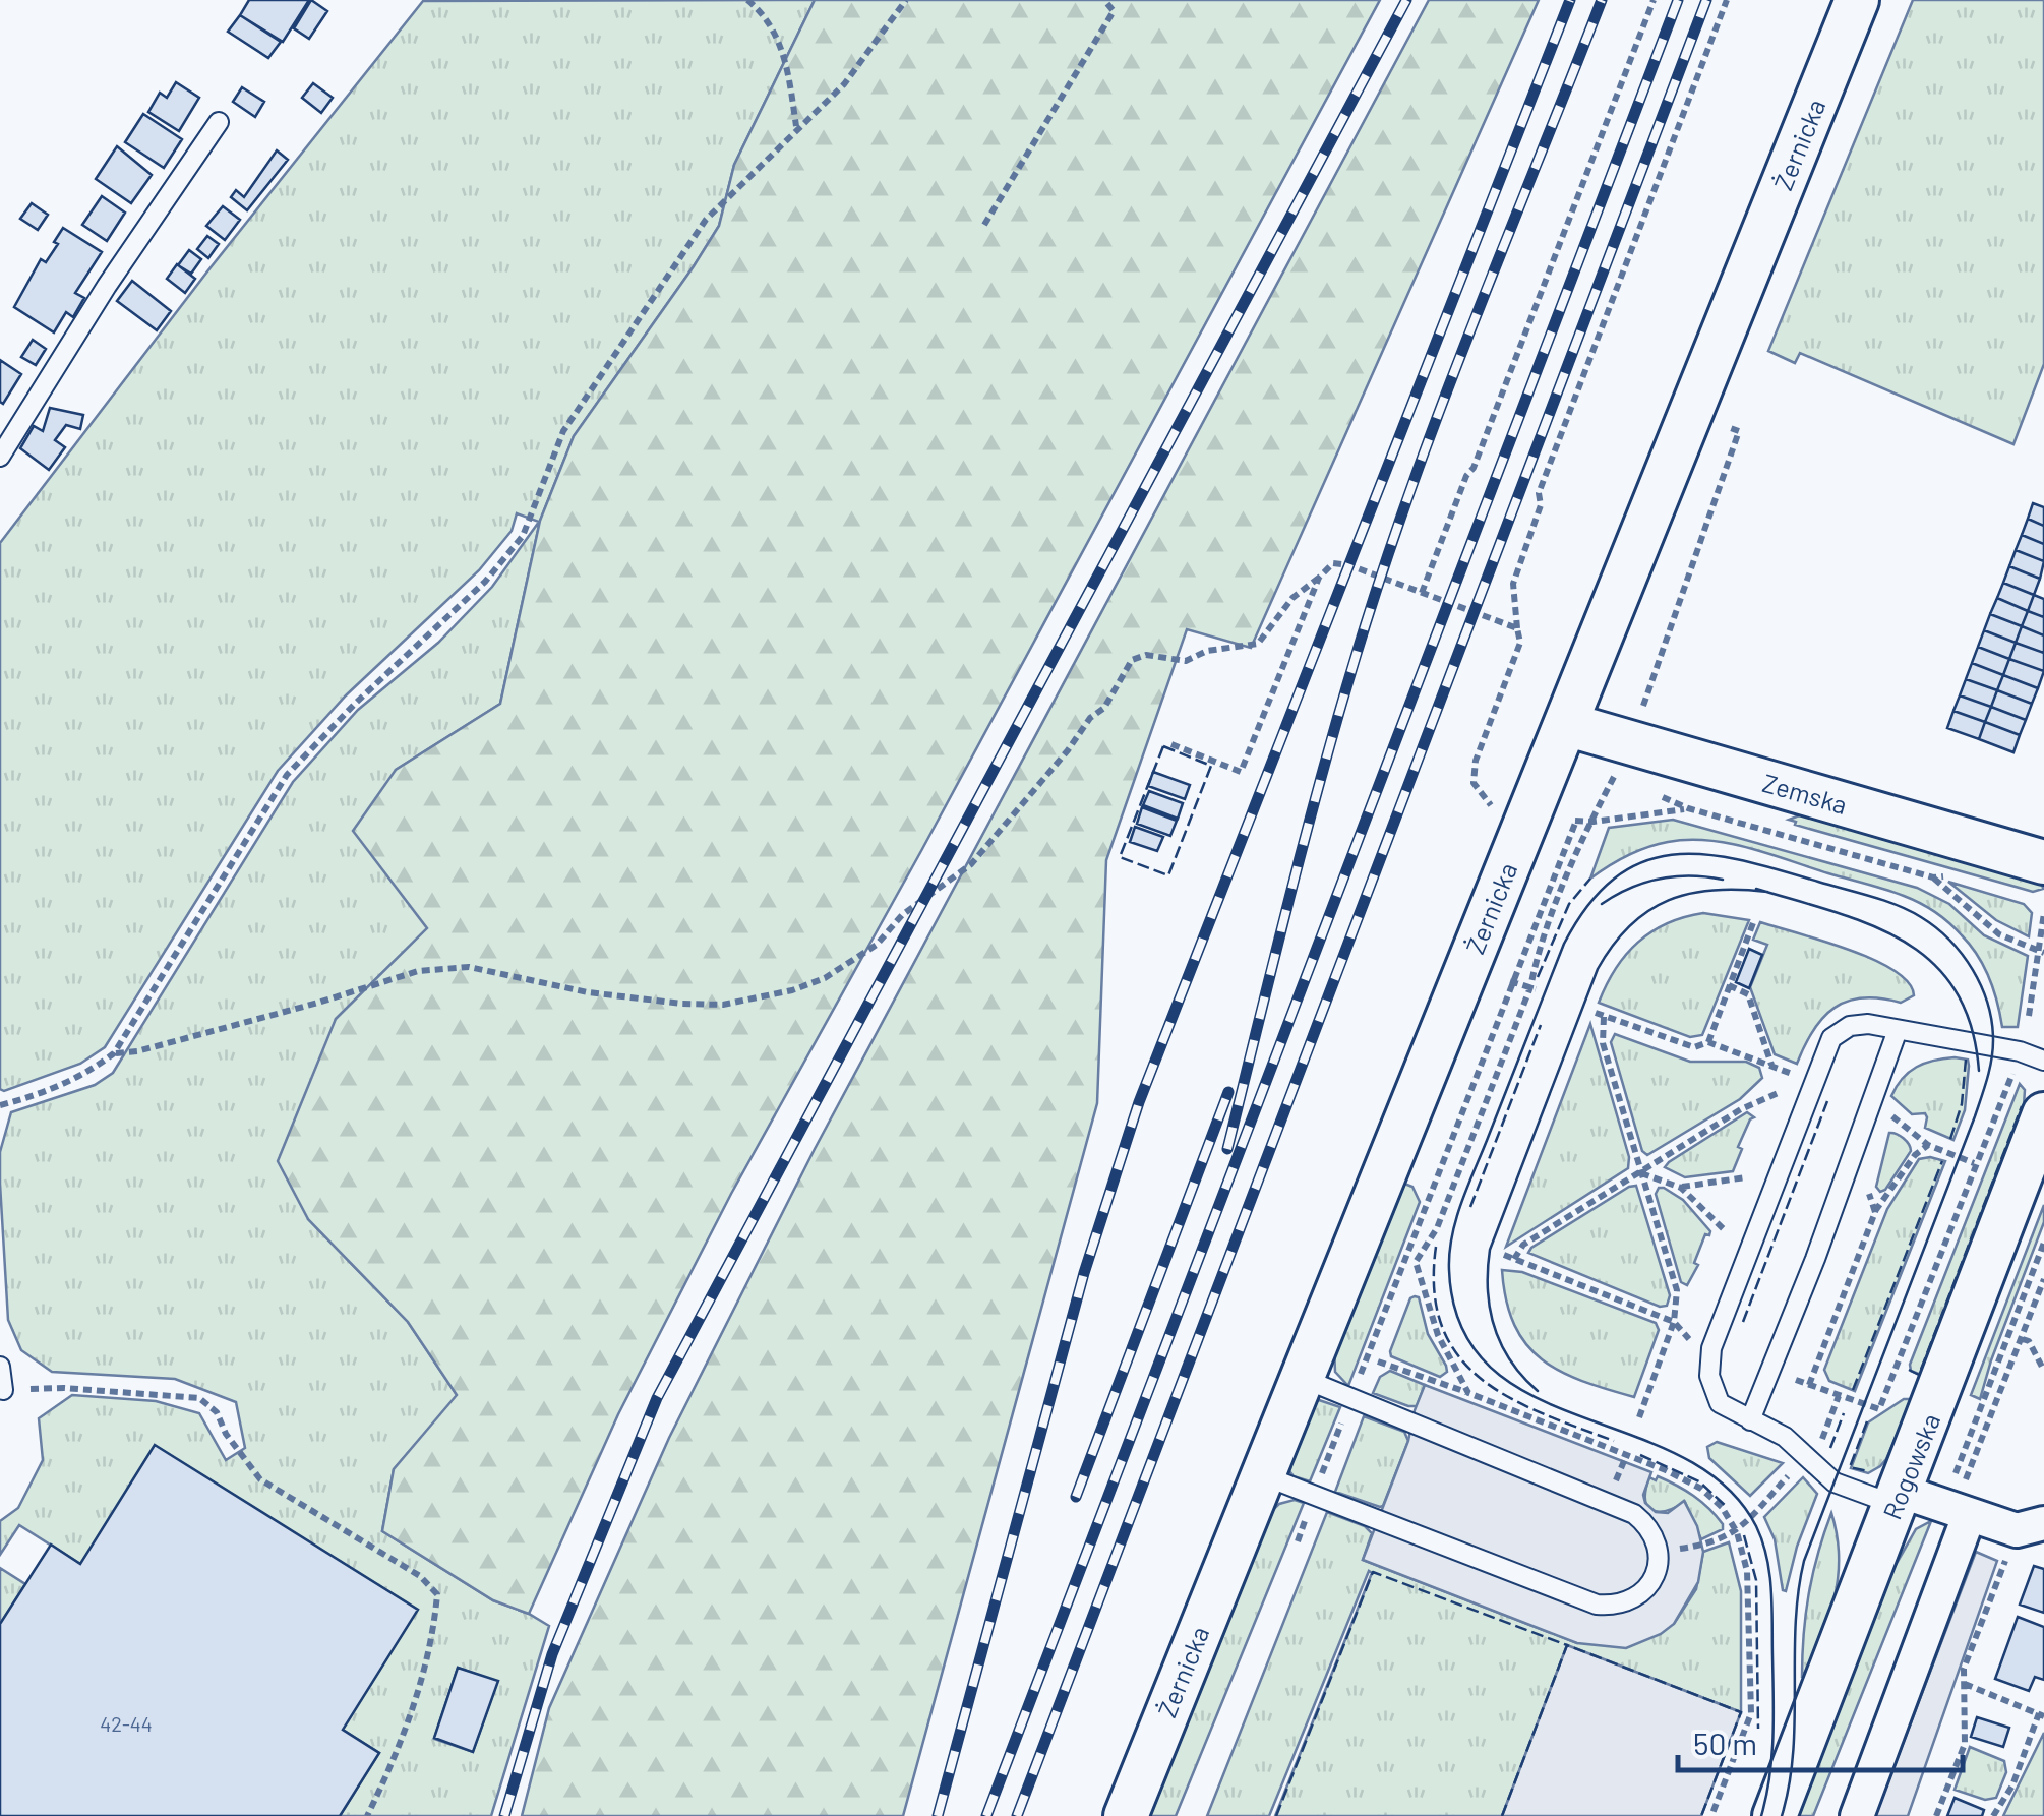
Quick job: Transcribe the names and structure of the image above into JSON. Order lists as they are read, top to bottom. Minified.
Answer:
{"streets":{"street":["Żernicka","Zemska","Rogowska"]},"crossings":[["Żernicka","Zemska"]],"house_numbers":["42-44"],"scale_bar":"50 m"}
